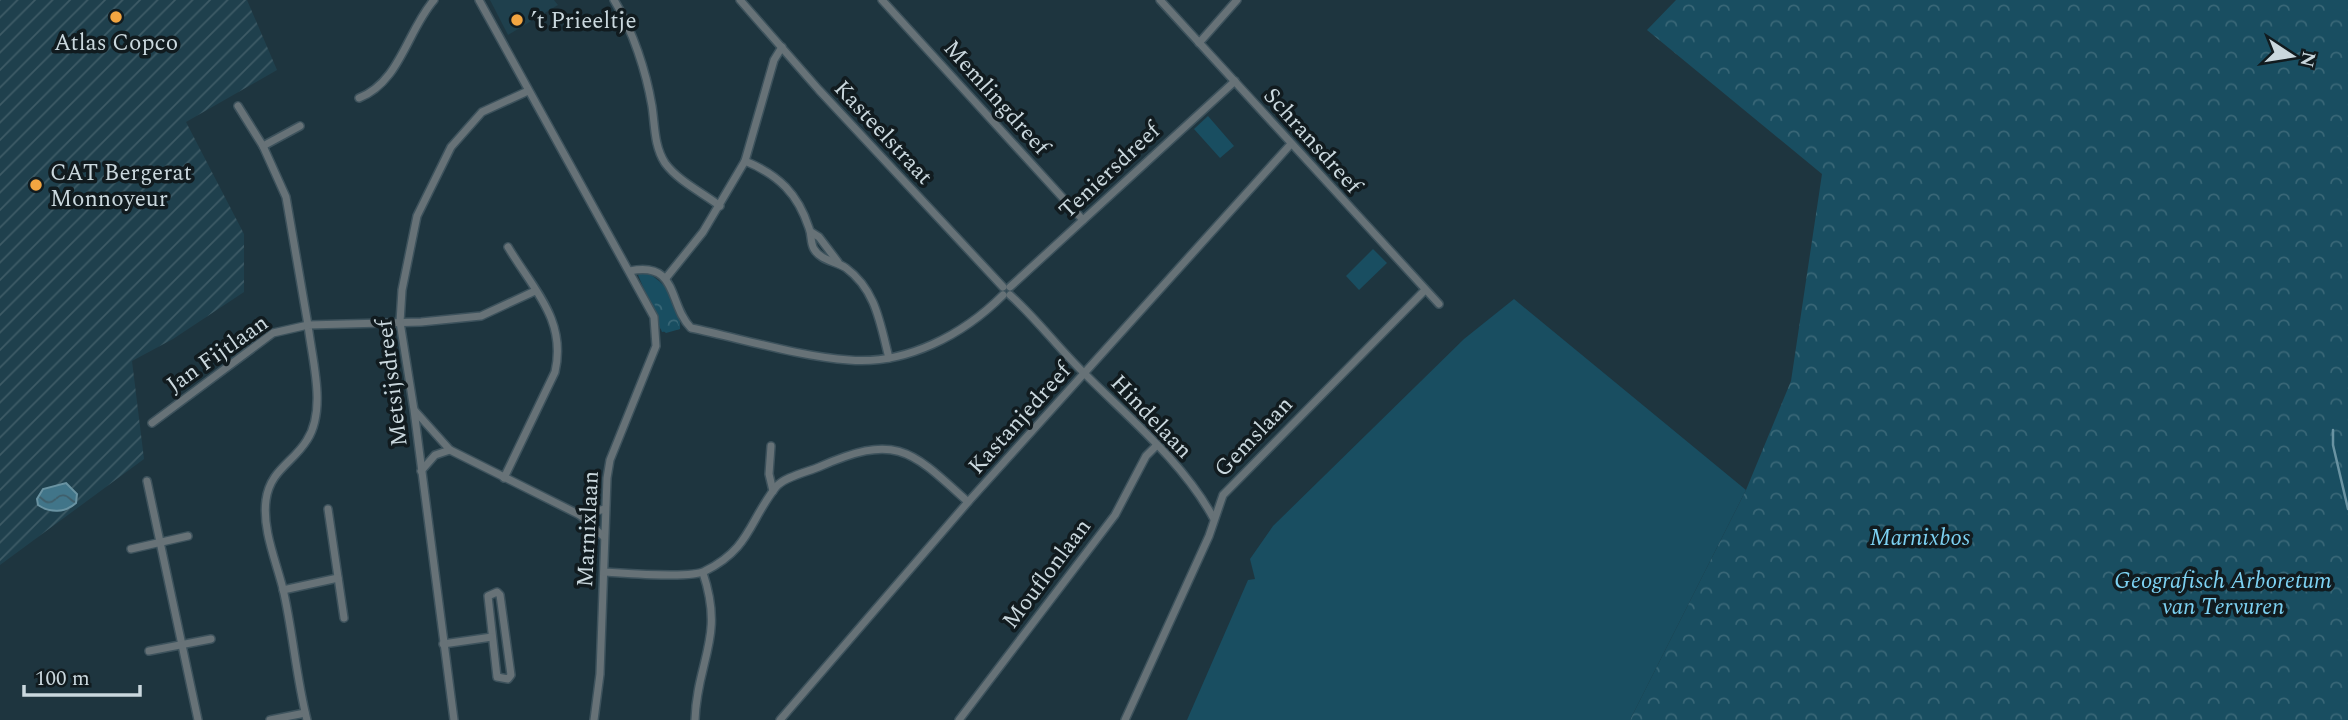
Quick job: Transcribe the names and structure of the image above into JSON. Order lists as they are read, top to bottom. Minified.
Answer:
{"streets":{"street":["Memlingdreef","Kasteelstraat","Schransdreef","Teniersdreef","Jan Fijtlaan","Metsijsdreef","Hindelaan","Kastanjedreef","Gemslaan","Marnixlaan","Mouflonlaan"]},"crossings":[["Memlingdreef","Teniersdreef"],["Kasteelstraat","Teniersdreef"],["Kasteelstraat","Hindelaan"],["Kasteelstraat","Kastanjedreef"],["Schransdreef","Teniersdreef"],["Schransdreef","Kastanjedreef"],["Schransdreef","Gemslaan"],["Jan Fijtlaan","Metsijsdreef"],["Metsijsdreef","Marnixlaan"],["Hindelaan","Kastanjedreef"],["Hindelaan","Gemslaan"],["Hindelaan","Mouflonlaan"]],"parks":["Marnixbos","Geografisch Arboretum van Tervuren"],"places":["Atlas Copco","’t Prieeltje","CAT Bergerat Monnoyeur"],"scale_bar":"100 m","north":"right"}
